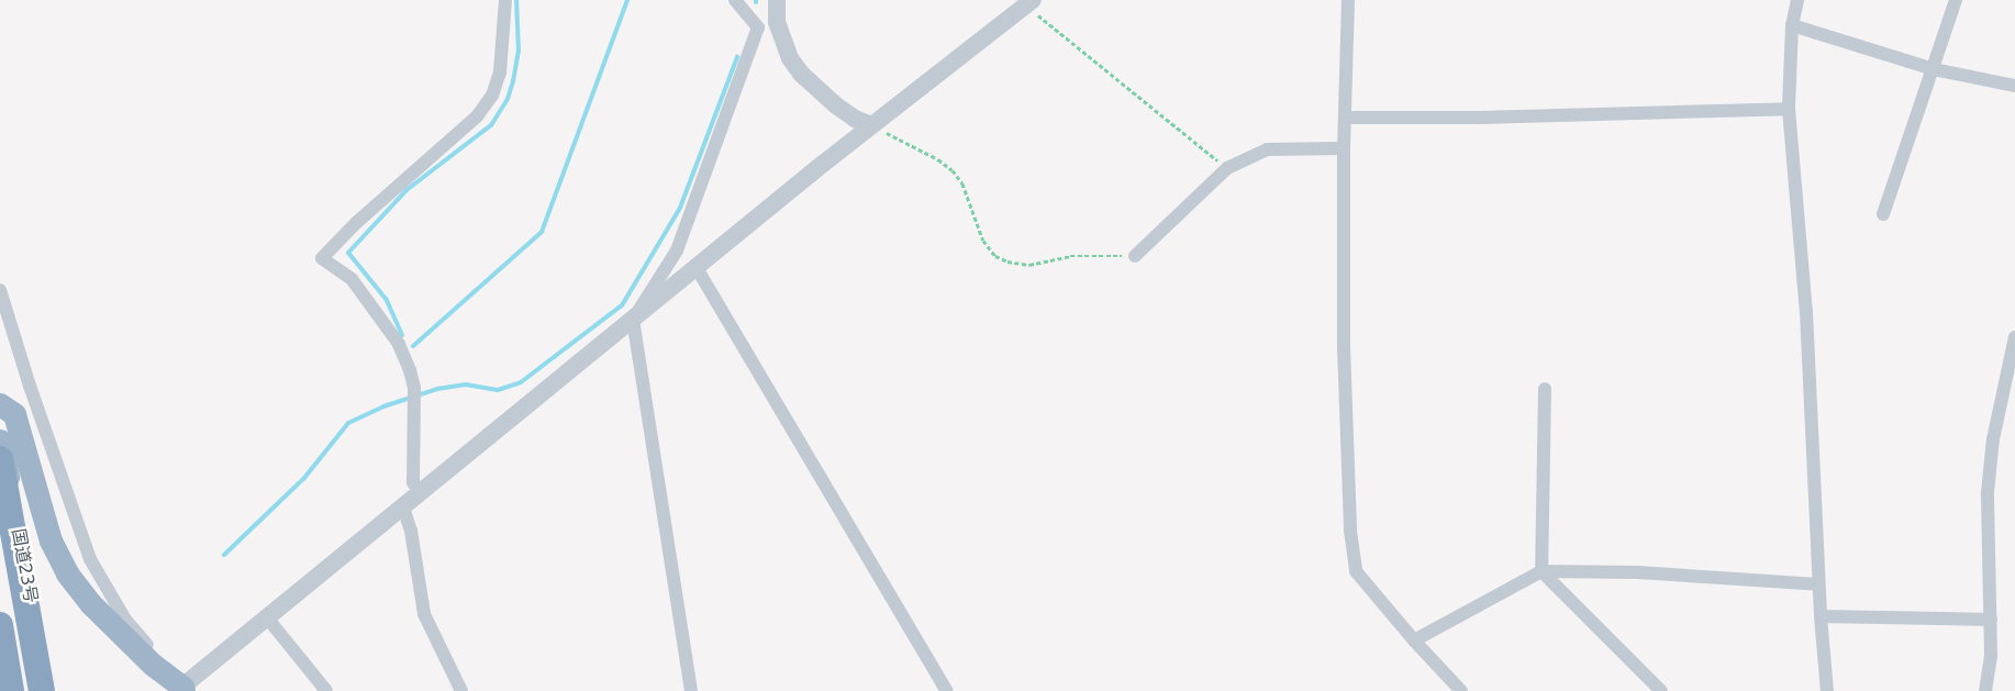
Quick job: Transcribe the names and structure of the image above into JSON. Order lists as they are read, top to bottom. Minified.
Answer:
{"streets":{"highway":["国道23号"]}}
